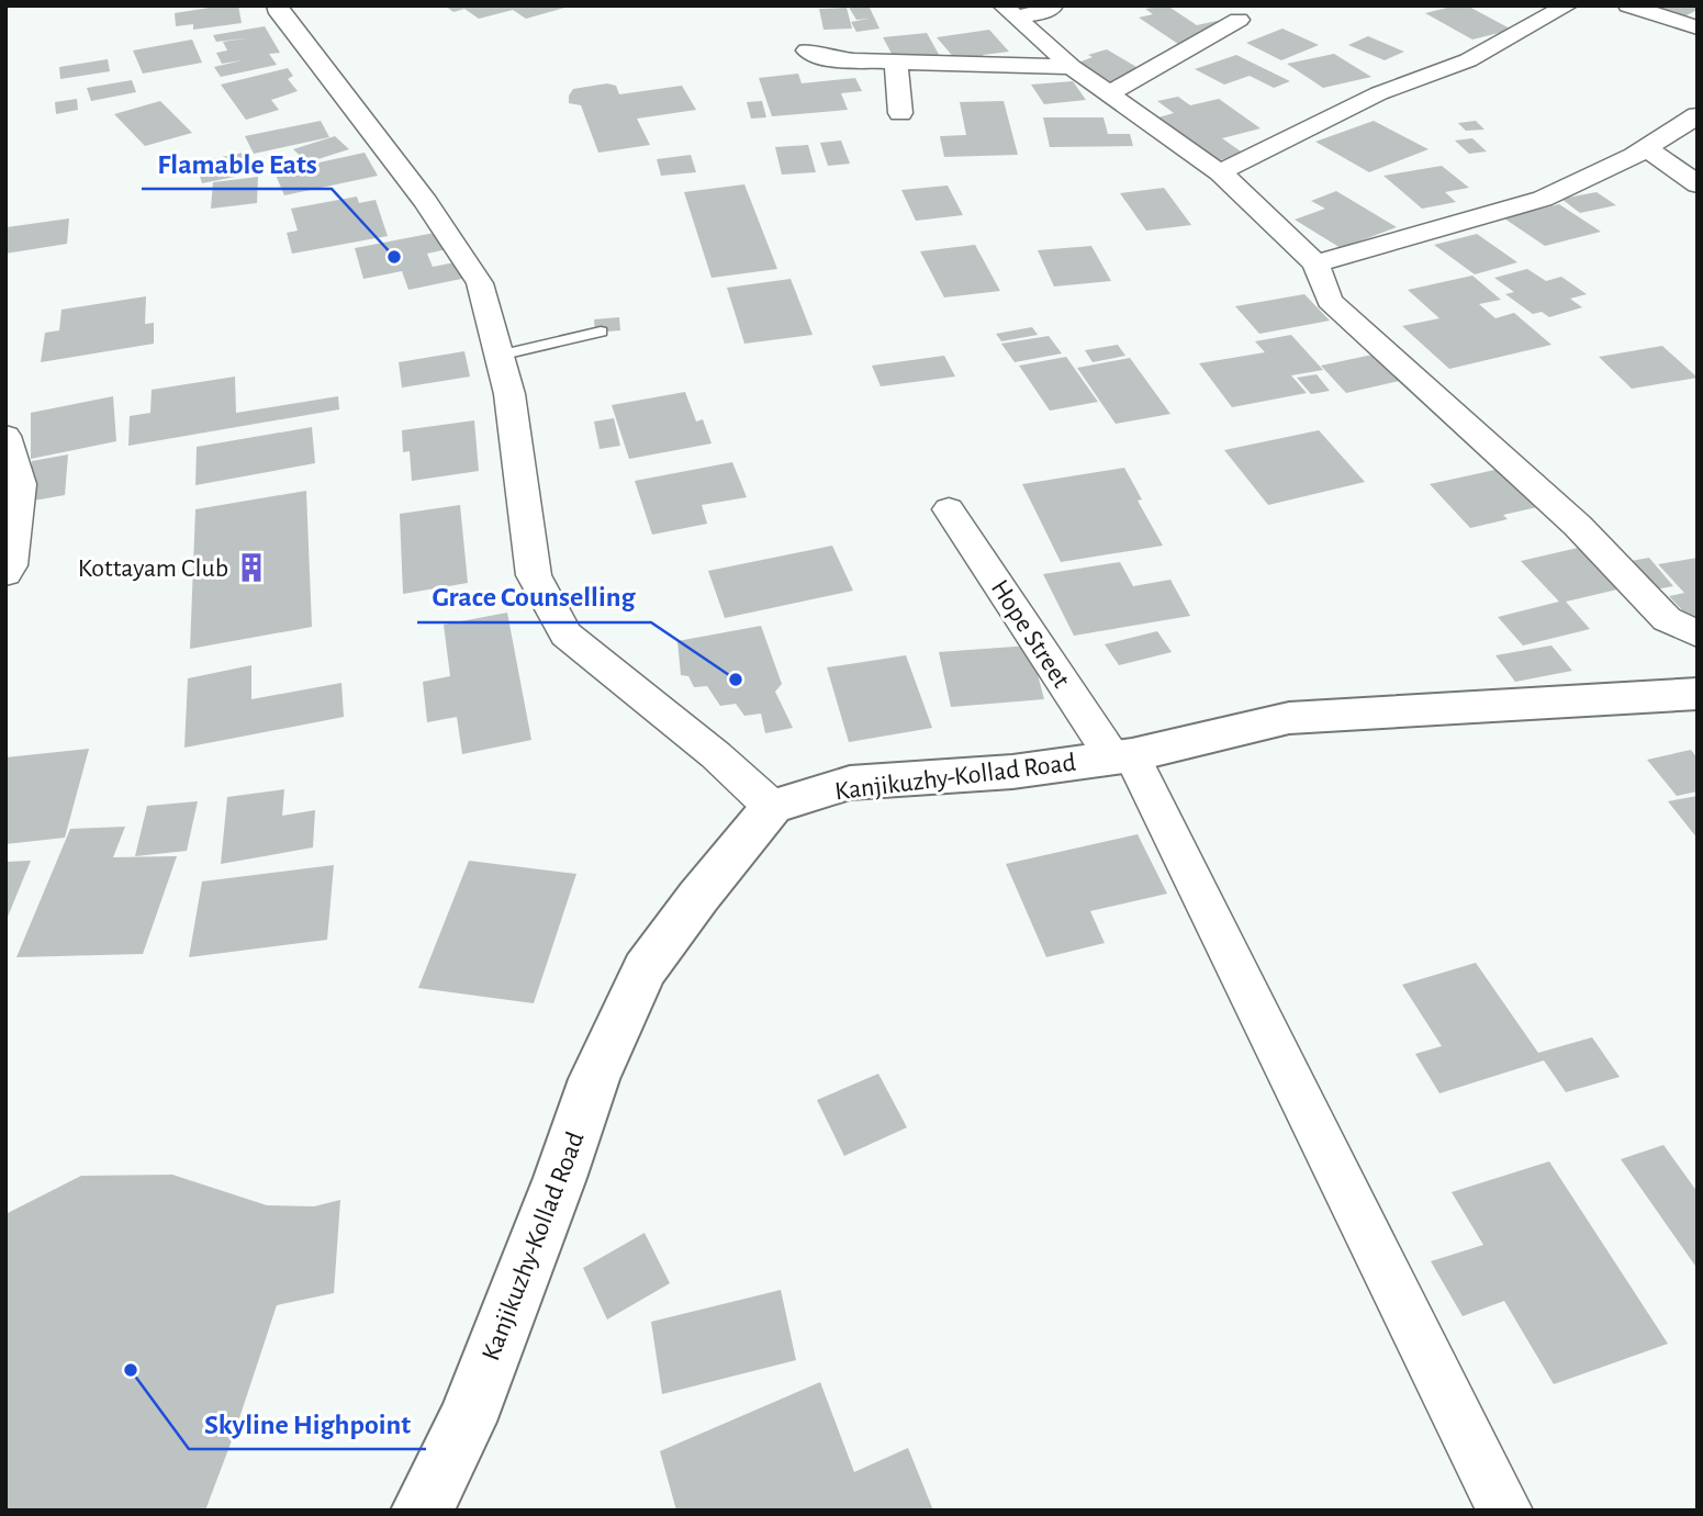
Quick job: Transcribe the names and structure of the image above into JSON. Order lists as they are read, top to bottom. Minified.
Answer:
{"streets":{"main road":["Kanjikuzhy-Kollad Road"],"street":["Hope Street"]},"crossings":[["Hope Street","Kanjikuzhy-Kollad Road"]],"places":{"other":["Flamable Eats","Grace Counselling","Skyline Highpoint"],"building":["Kottayam Club"]}}
